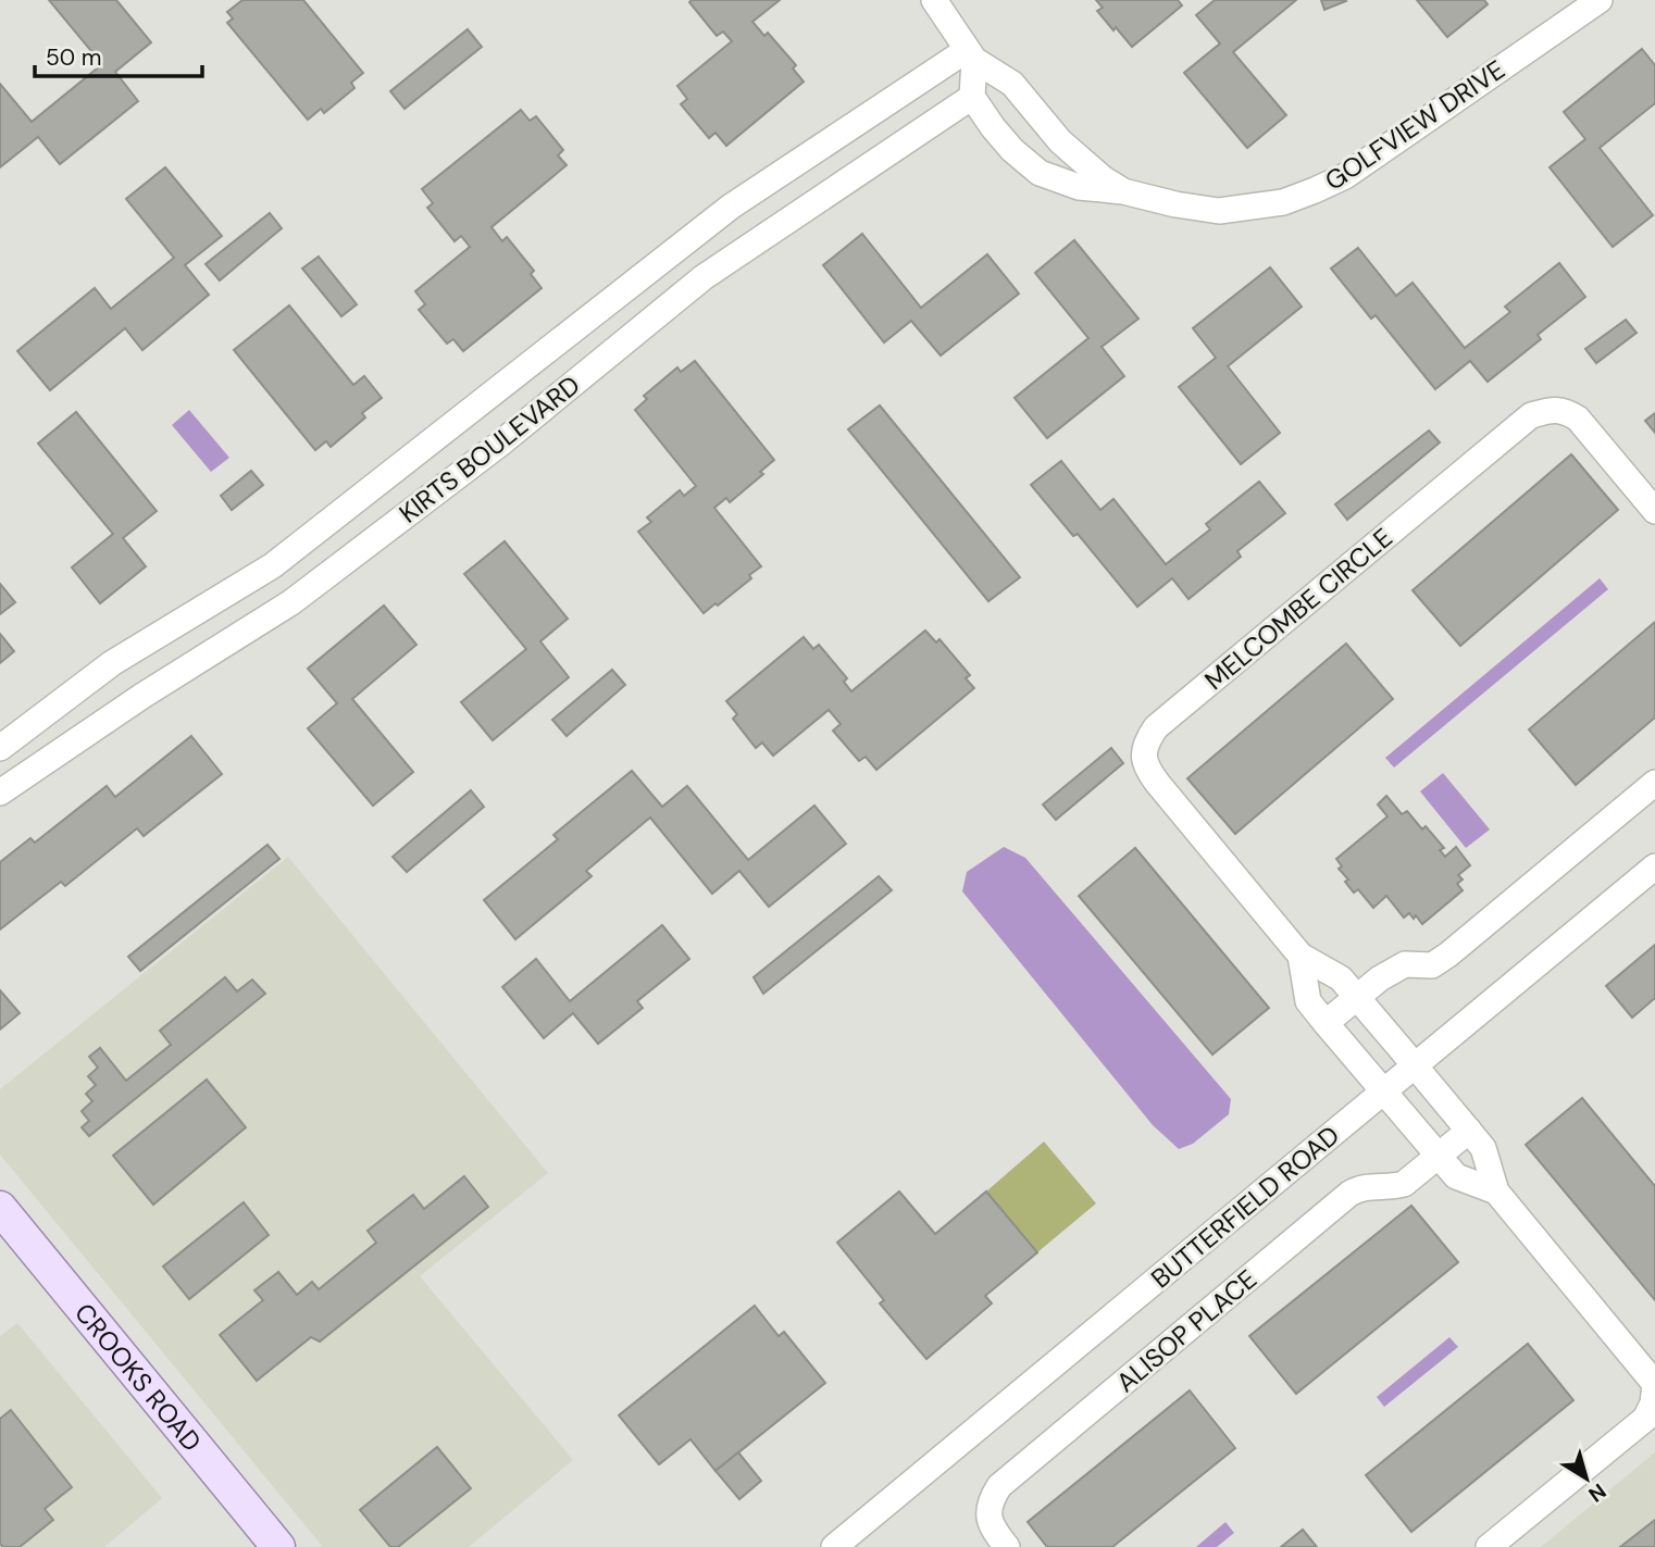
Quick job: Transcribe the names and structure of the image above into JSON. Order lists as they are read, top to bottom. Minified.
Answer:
{"streets":{"main road":["CROOKS ROAD"],"street":["GOLFVIEW DRIVE","KIRTS BOULEVARD","MELCOMBE CIRCLE","BUTTERFIELD ROAD","ALISOP PLACE"]},"crossings":[["GOLFVIEW DRIVE","KIRTS BOULEVARD"],["MELCOMBE CIRCLE","BUTTERFIELD ROAD"]],"scale_bar":"50 m","north":"bottom right"}
